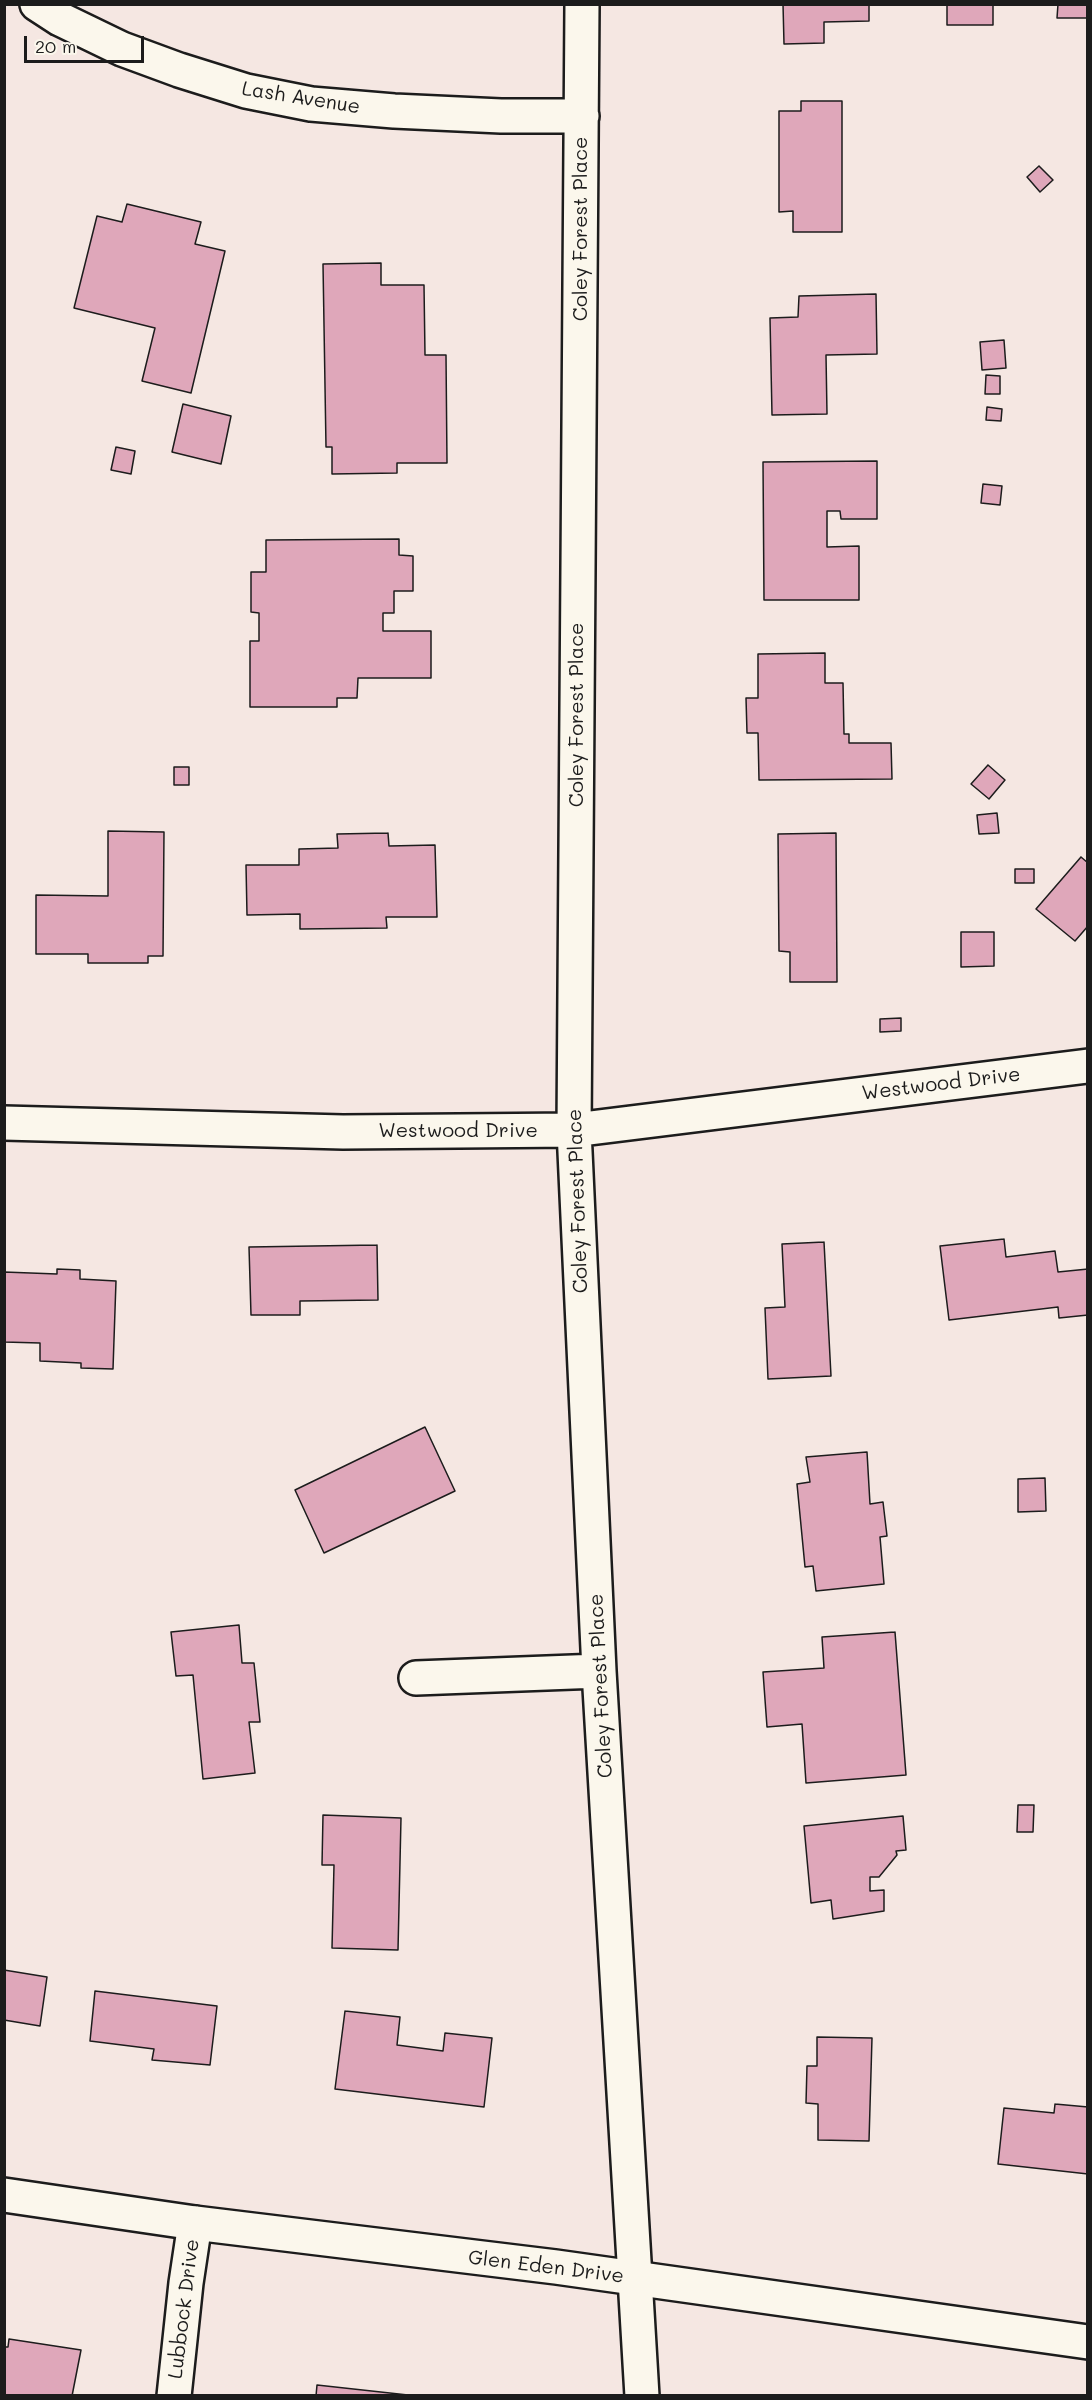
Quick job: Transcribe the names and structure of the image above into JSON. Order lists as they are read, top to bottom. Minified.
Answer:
{"streets":{"street":["Lash Avenue","Coley Forest Place","Westwood Drive","Glen Eden Drive","Lubbock Drive"]},"crossings":[["Lash Avenue","Coley Forest Place"],["Coley Forest Place","Westwood Drive"],["Coley Forest Place","Glen Eden Drive"],["Glen Eden Drive","Lubbock Drive"]],"scale_bar":"20 m"}
